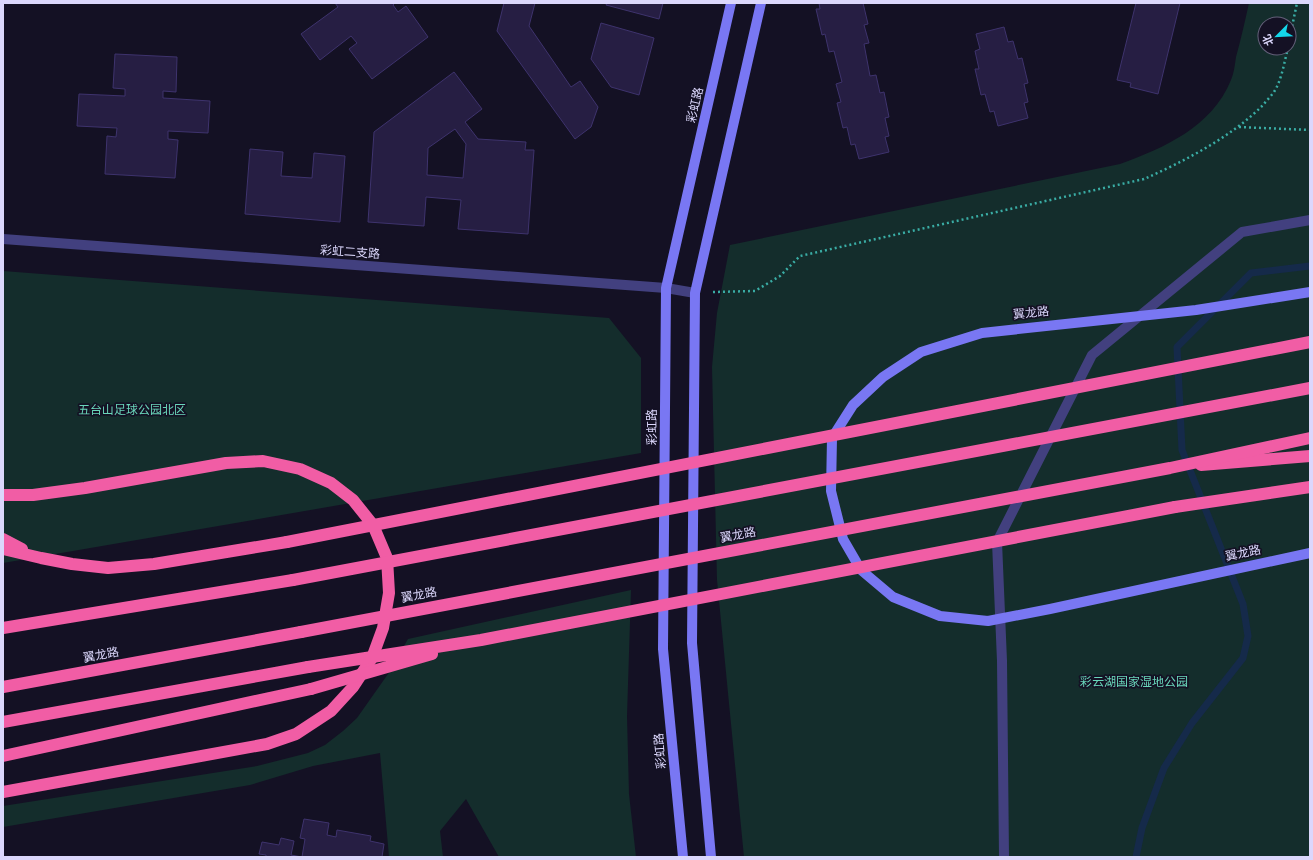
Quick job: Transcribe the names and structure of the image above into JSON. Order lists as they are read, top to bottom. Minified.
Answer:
{"streets":{"highway":["翼龙路"],"main road":["彩虹路"],"street":["彩虹二支路"]},"crossings":[["彩虹路","彩虹二支路"]],"parks":["五台山足球公园北区","彩云湖国家湿地公园"],"north":"bottom left"}
